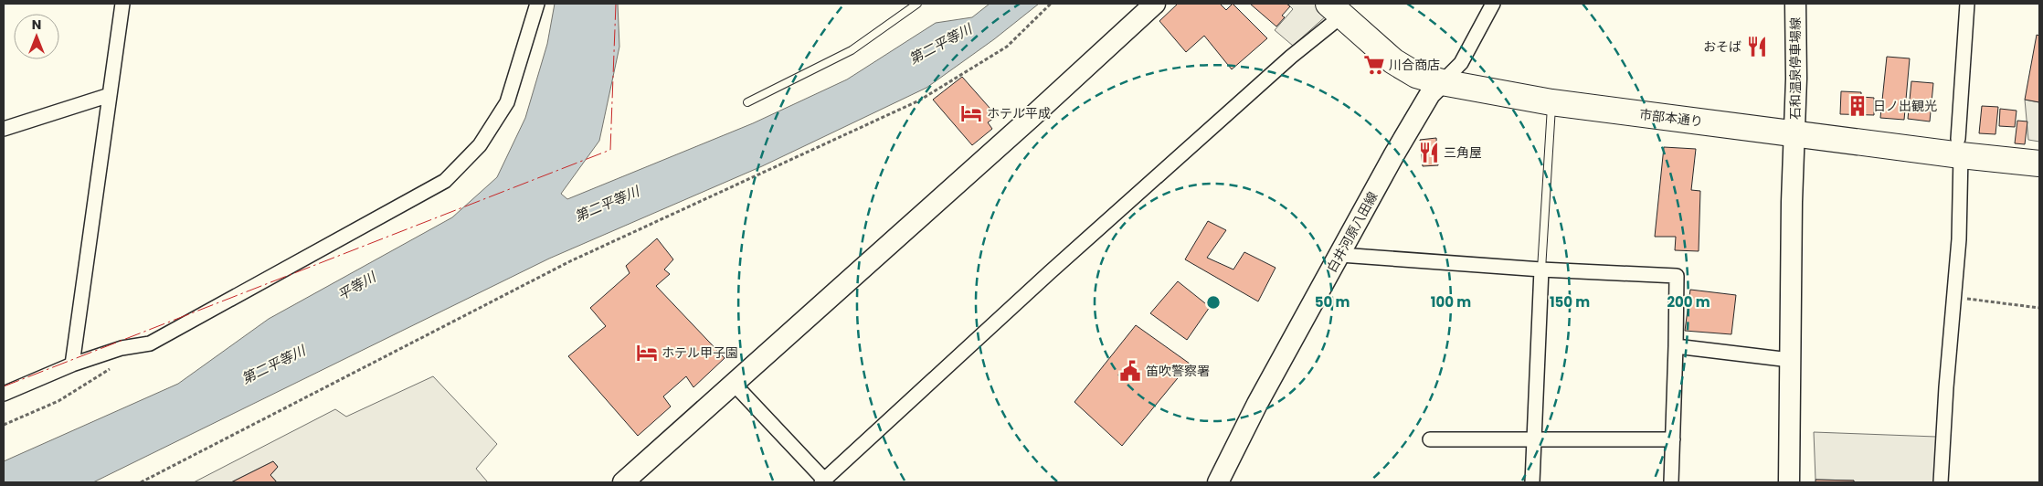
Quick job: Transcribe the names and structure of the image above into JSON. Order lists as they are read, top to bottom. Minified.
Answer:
{"streets":{"highway":["市部本通り"],"street":["石和温泉停車場線","白井河原八田線"]},"crossings":[["石和温泉停車場線","市部本通り"],["市部本通り","白井河原八田線"]],"water":["第二平等川","平等川"],"places":{"restaurant":["おそば","三角屋"],"supermarket":["川合商店"],"building":["日ノ出観光"],"hotel":["ホテル平成","ホテル甲子園"],"public building":["笛吹警察署"]},"north":"top","rings":["50 m","100 m","150 m","200 m"]}
